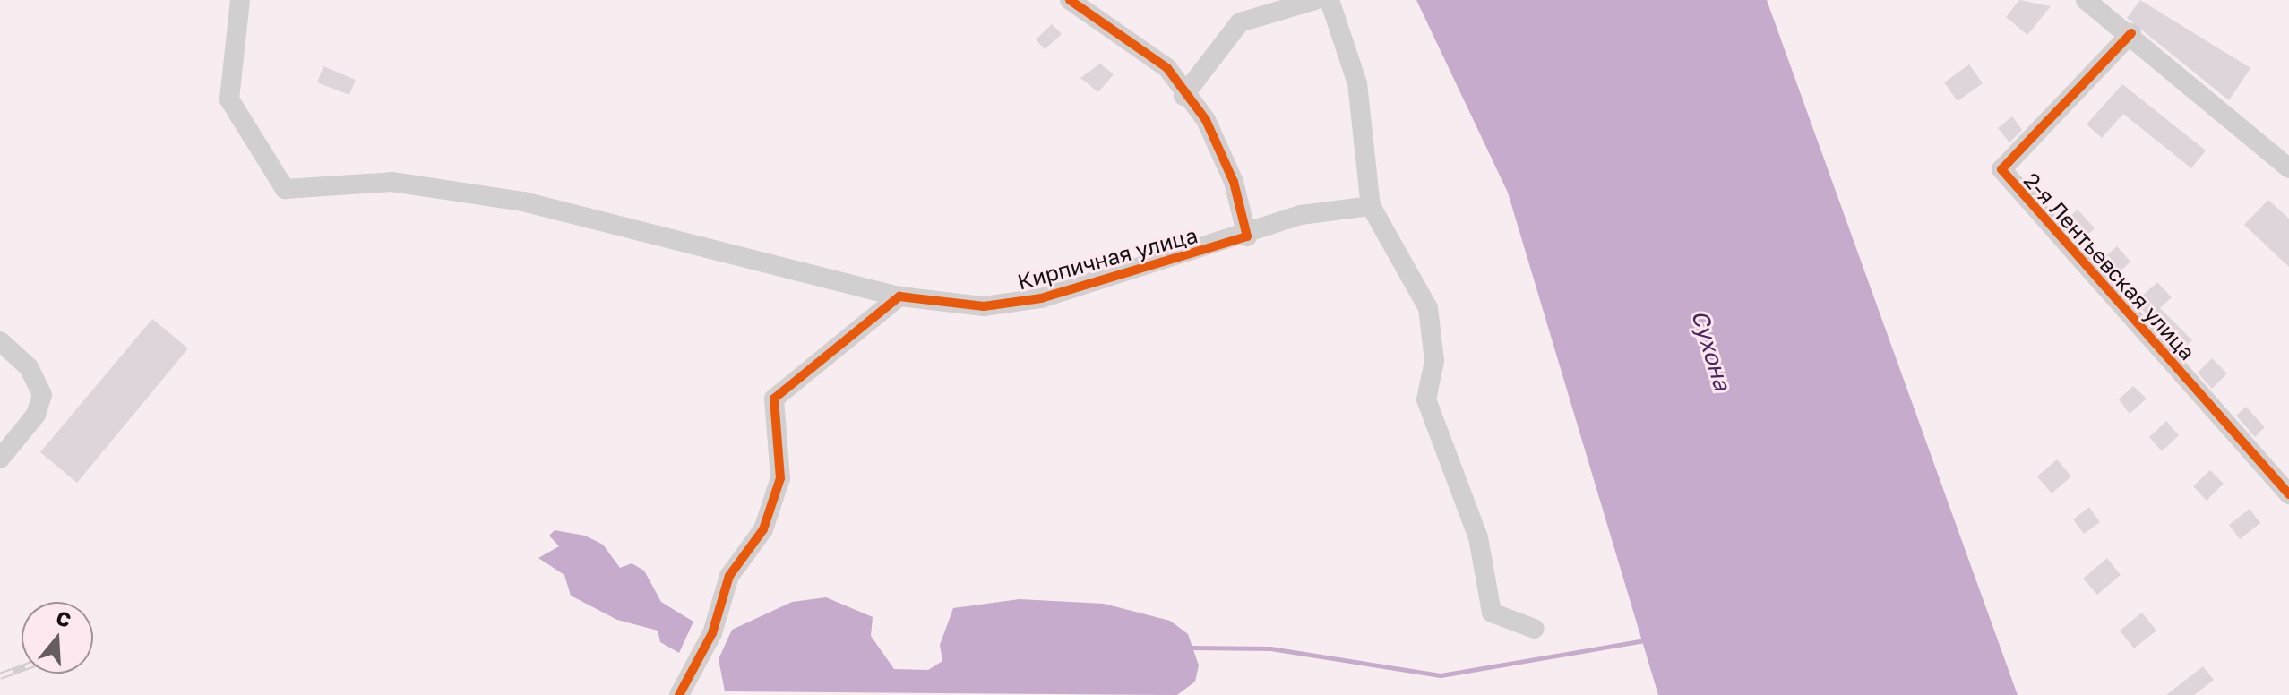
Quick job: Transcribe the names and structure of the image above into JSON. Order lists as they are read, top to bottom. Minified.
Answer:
{"streets":{"street":["Кирпичная улица","2-я Лентьевская улица"]},"water":["Сухона"],"north":"top"}
